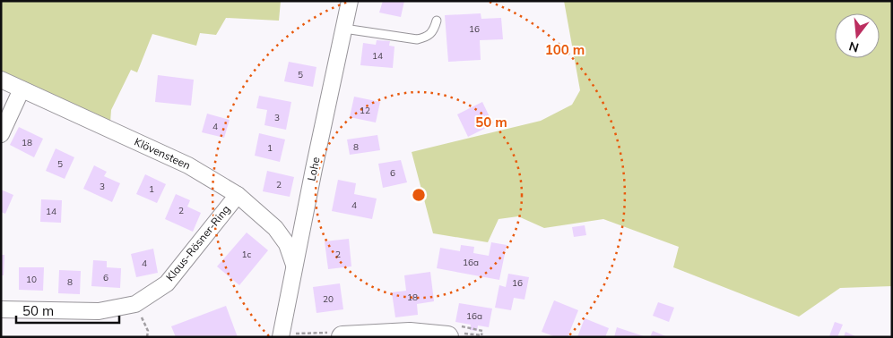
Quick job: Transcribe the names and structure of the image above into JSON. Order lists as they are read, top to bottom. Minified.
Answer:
{"streets":{"street":["Klövensteen","Lohe","Klaus-Rösner-Ring"]},"crossings":[["Klövensteen","Lohe"],["Klövensteen","Klaus-Rösner-Ring"]],"house_numbers":["16","14","5","12","3","4","18","8","1","5","6","2","3","1","4","2","14","1c","2","16a","4","6","10","8","16","18","20","16a"],"scale_bar":"50 m","north":"bottom","rings":["100 m","50 m"]}
